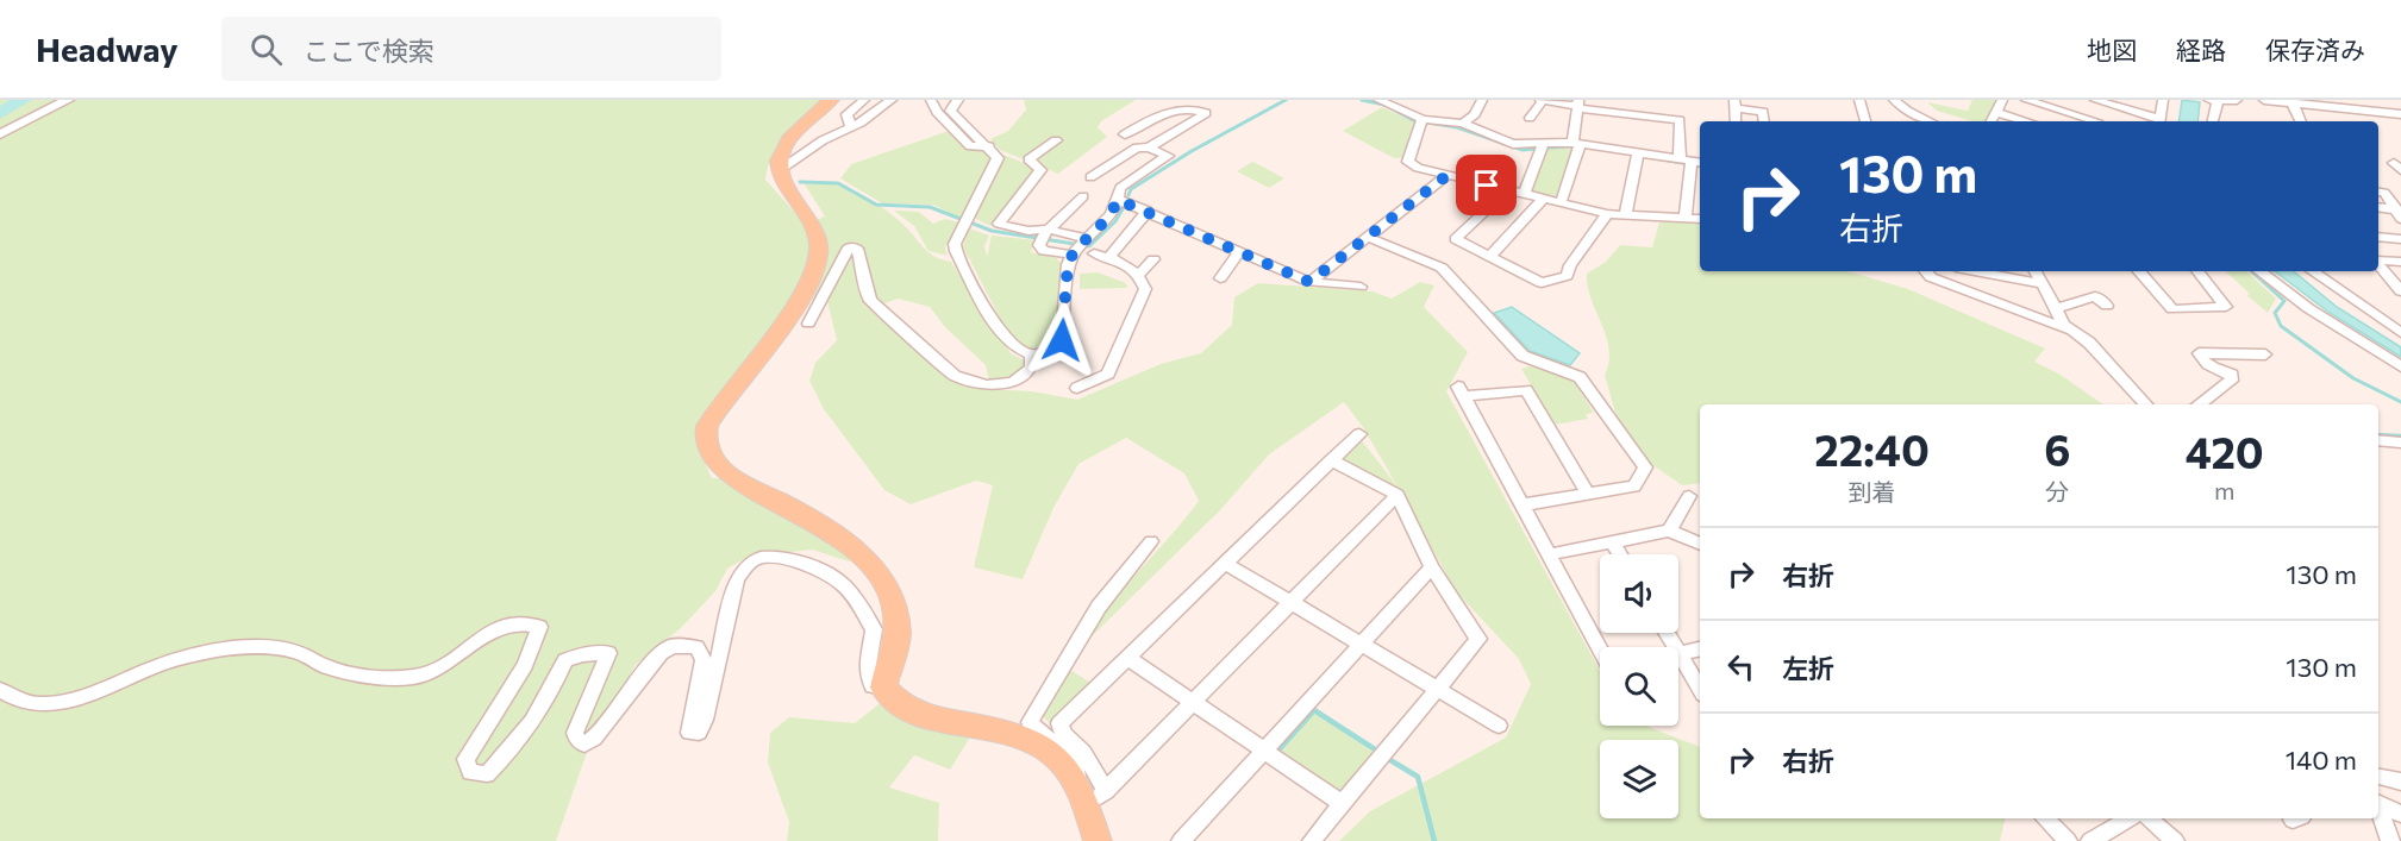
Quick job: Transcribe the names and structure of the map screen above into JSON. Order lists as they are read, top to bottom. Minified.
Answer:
{"page":{"header":"Headway","search":"ここで検索","nav":["地図","経路","保存済み"],"turn":["130 m","右折"],"eta":["22:40","到着","6","分","420","m"],"list":[{"name":"右折","value":"130 m"},{"name":"左折","value":"130 m"},{"name":"右折","value":"140 m"}]}}
